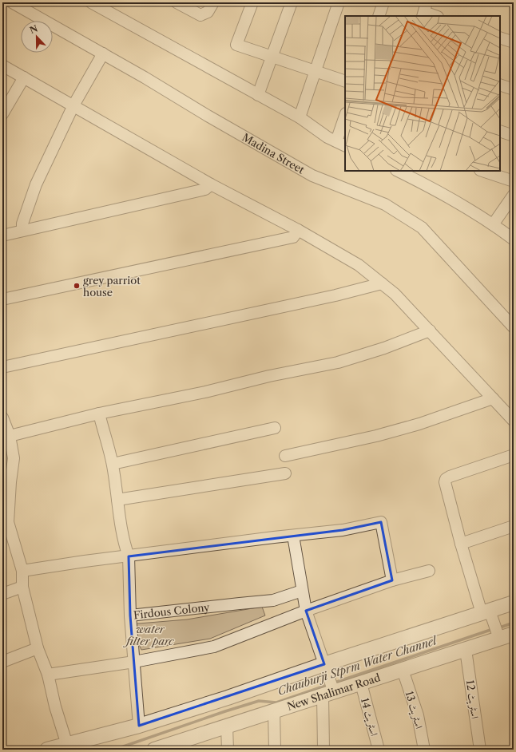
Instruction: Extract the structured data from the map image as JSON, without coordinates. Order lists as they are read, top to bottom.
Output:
{
  "streets": {
    "street": [
      "Madina Street",
      "Firdous Colony",
      "New Shalimar Road",
      "اسٹریٹ 12",
      "اسٹریٹ 13",
      "اسٹریٹ 14"
    ]
  },
  "crossings": [
    ["New Shalimar Road", "اسٹریٹ 12"],
    ["New Shalimar Road", "اسٹریٹ 13"],
    ["New Shalimar Road", "اسٹریٹ 14"]
  ],
  "water": ["Chauburji Stprm Water Channel"],
  "parks": ["water filter parc"],
  "places": ["grey parriot house"],
  "north": "top"
}
